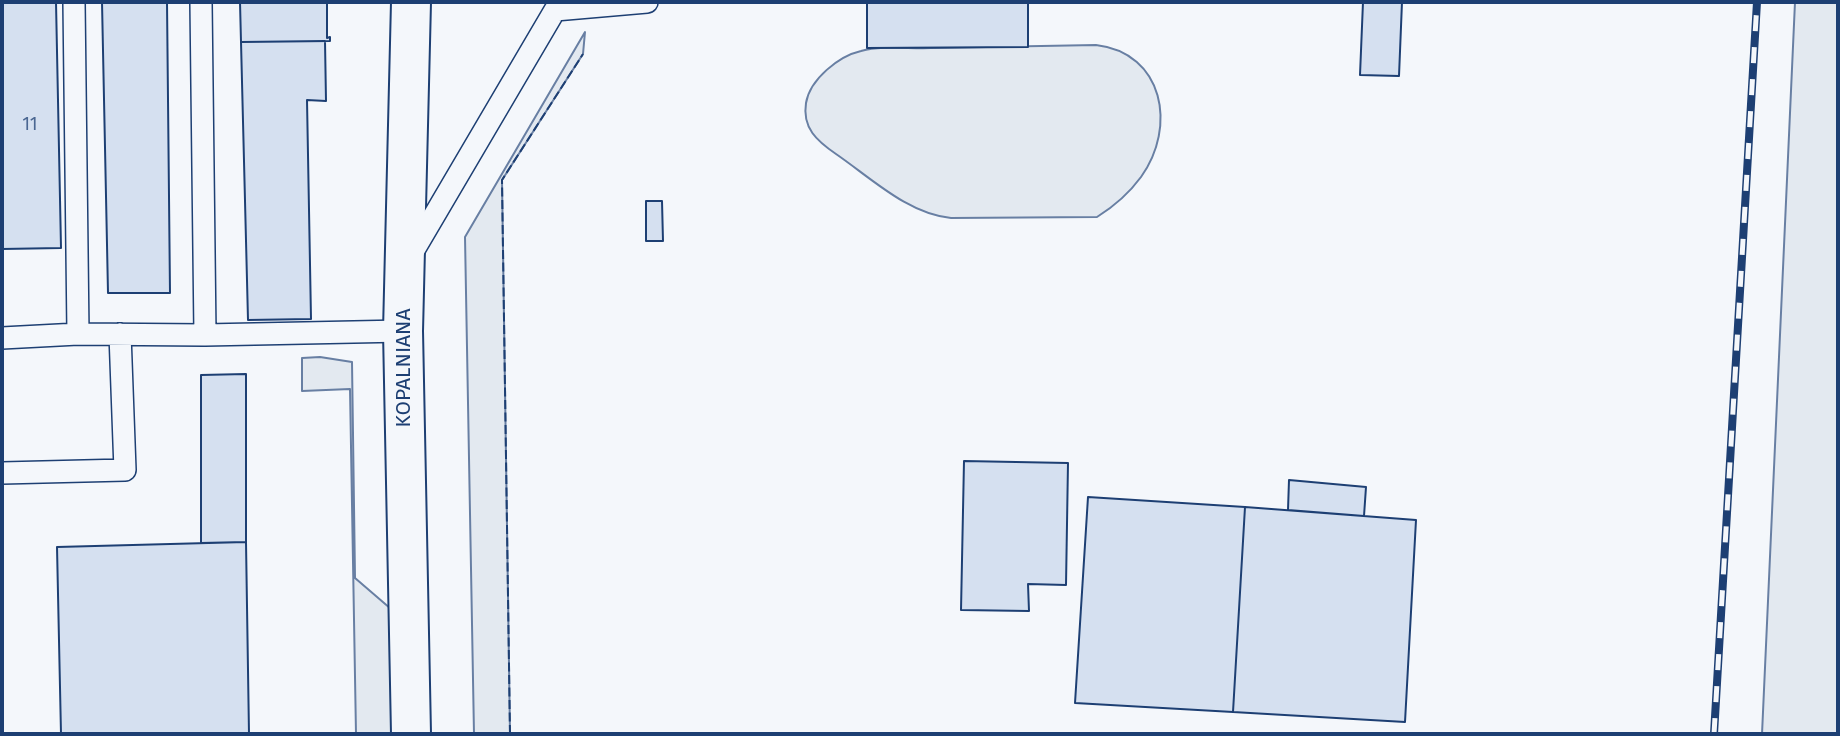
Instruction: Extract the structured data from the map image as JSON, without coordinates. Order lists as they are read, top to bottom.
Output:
{
  "streets": {
    "street": ["KOPALNIANA"]
  },
  "house_numbers": ["11"]
}
